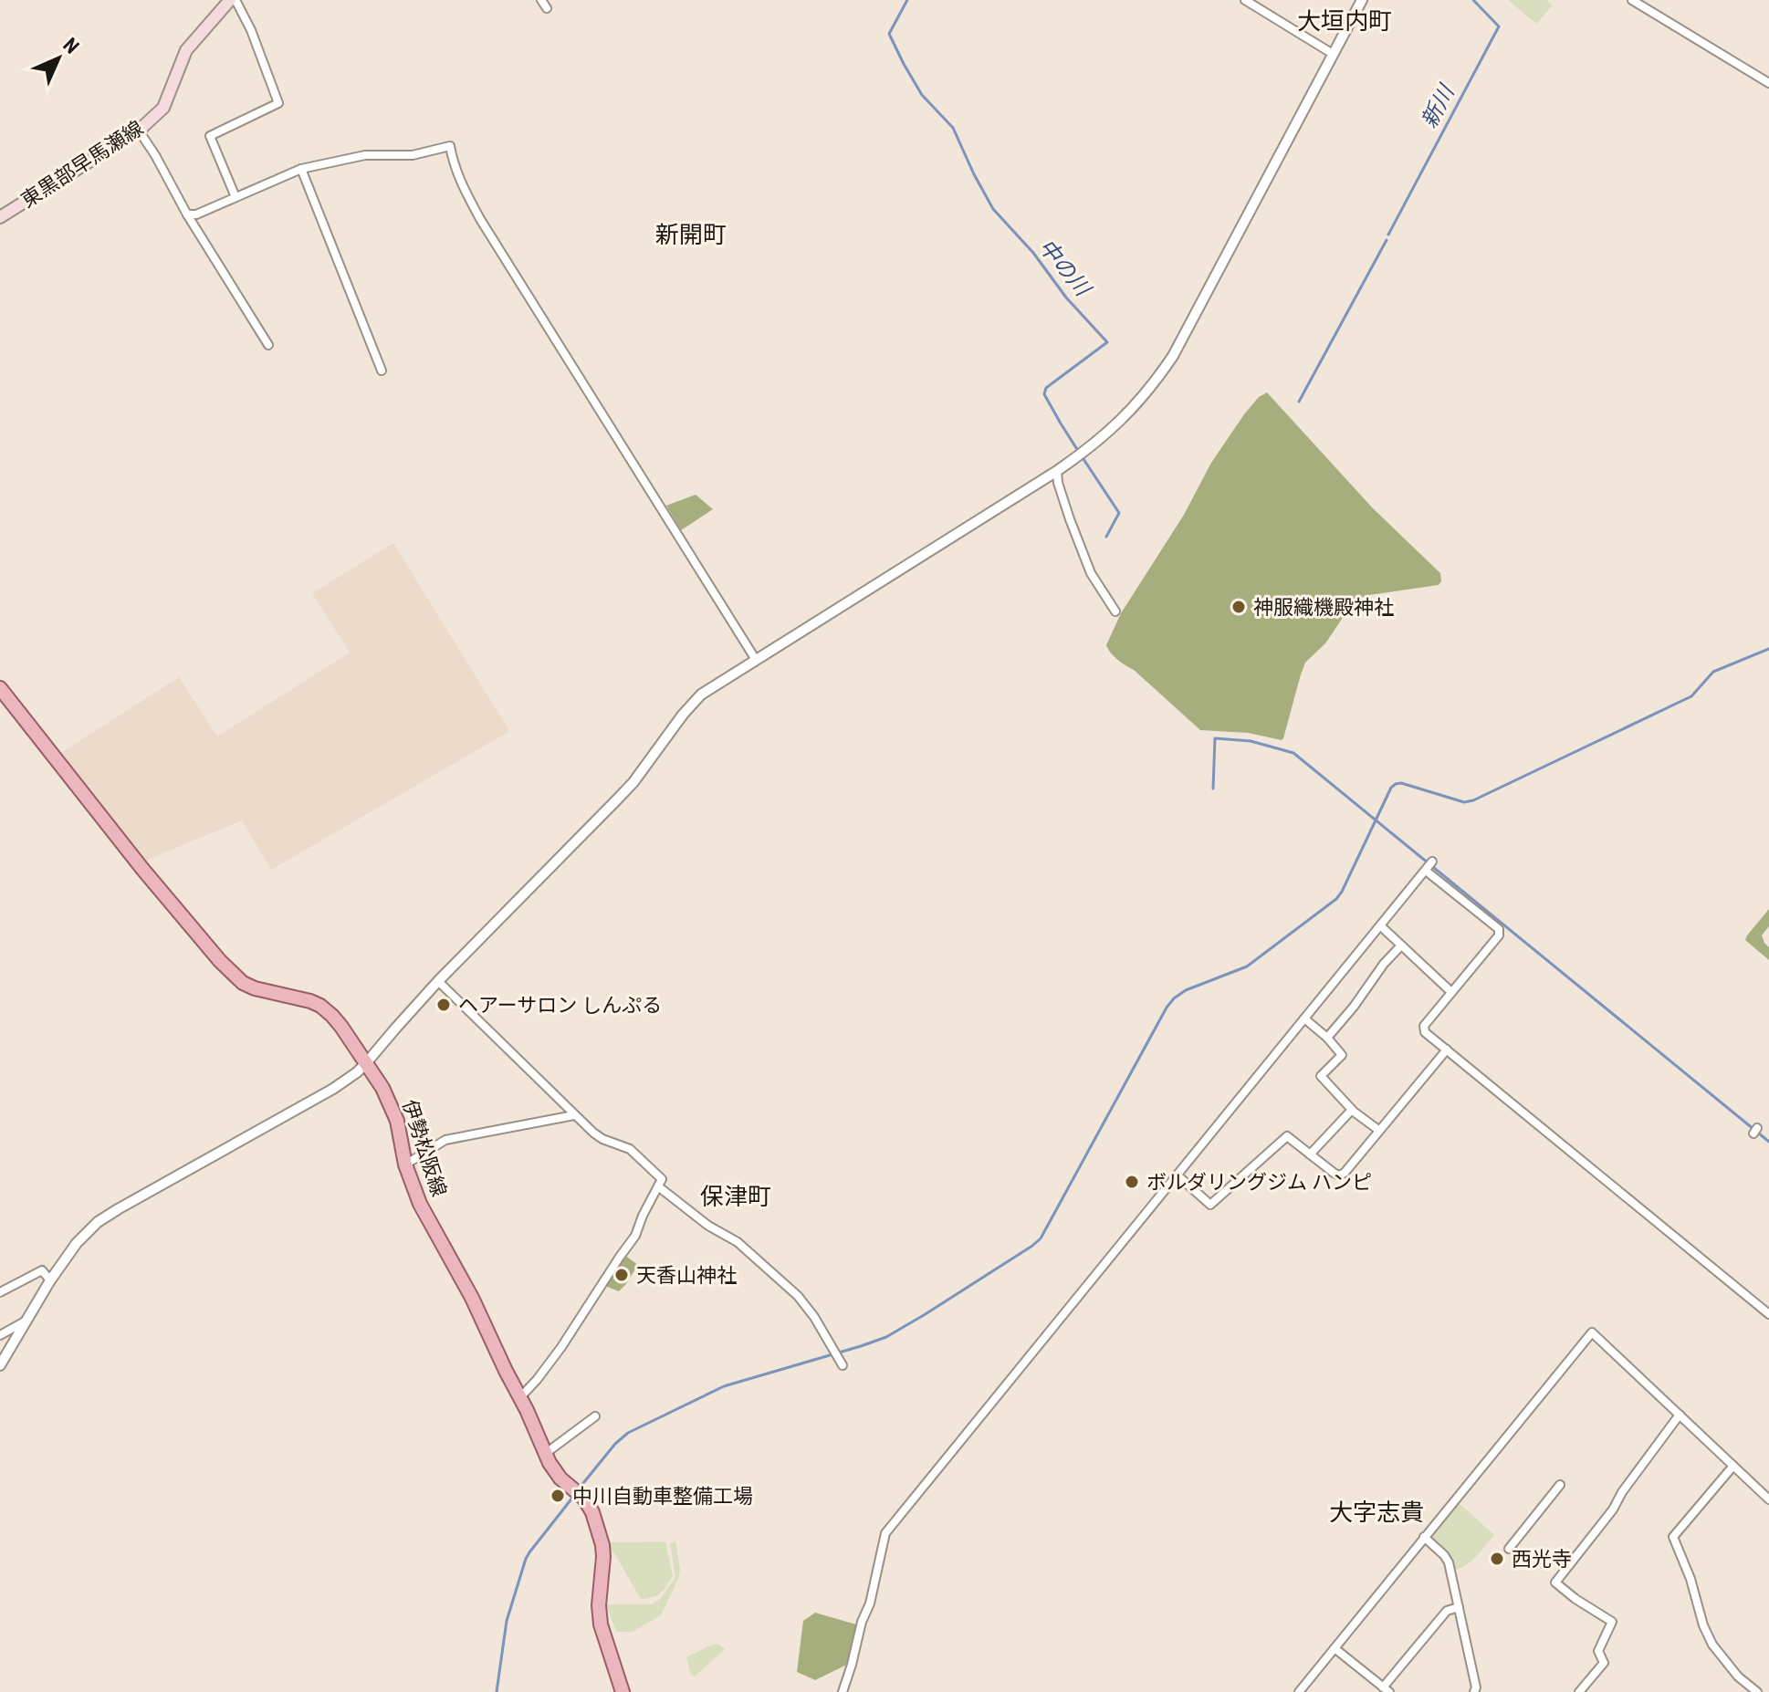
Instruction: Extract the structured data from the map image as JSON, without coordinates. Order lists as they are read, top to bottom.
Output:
{
  "streets": {
    "main road": ["東黒部早馬瀬線", "伊勢松阪線"]
  },
  "districts": [
    "大垣内町",
    "新開町",
    "保津町",
    "大字志貴"
  ],
  "water": ["新川", "中の川"],
  "places": [
    "神服織機殿神社",
    "ヘアーサロン しんぷる",
    "ボルダリングジム ハンピ",
    "天香山神社",
    "中川自動車整備工場",
    "西光寺"
  ],
  "north": "top right"
}
